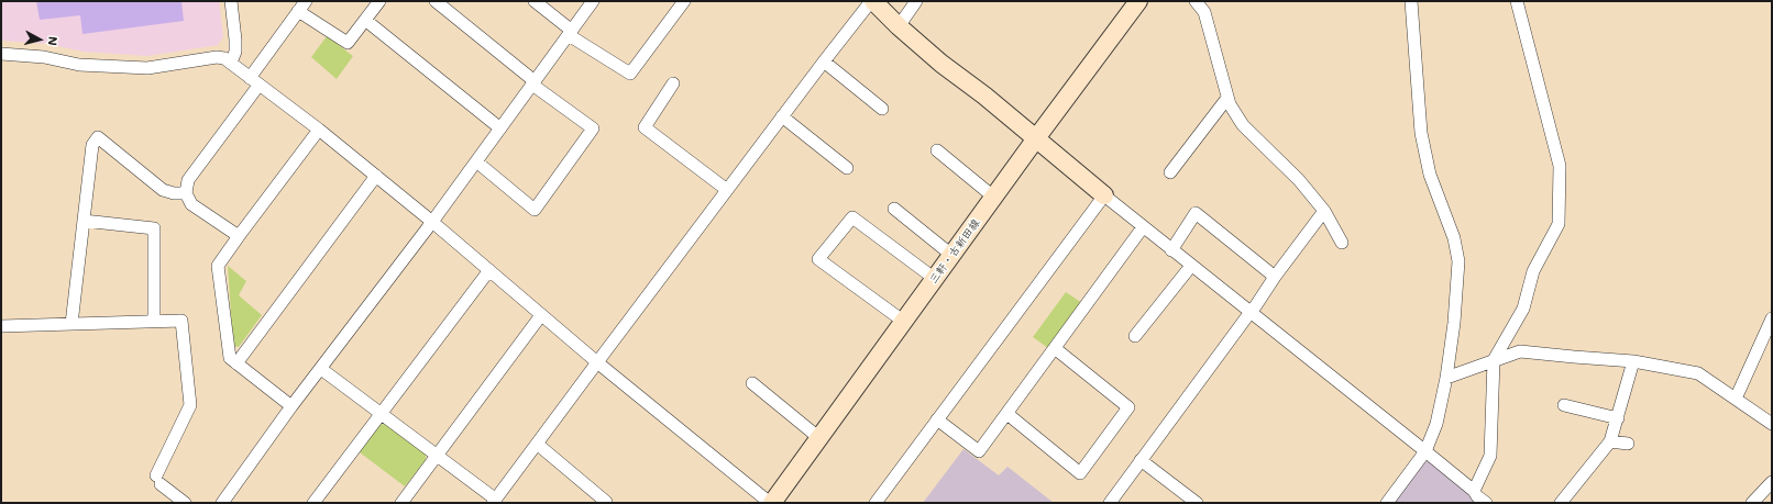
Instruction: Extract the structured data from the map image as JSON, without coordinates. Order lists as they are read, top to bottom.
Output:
{
  "streets": {
    "street": ["三軒・古新田線"]
  },
  "north": "right"
}
